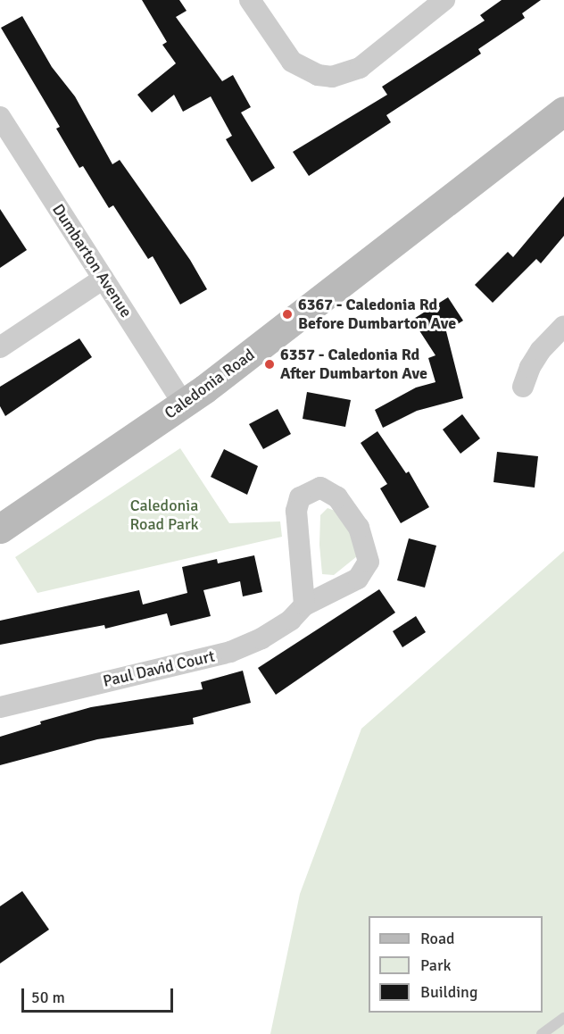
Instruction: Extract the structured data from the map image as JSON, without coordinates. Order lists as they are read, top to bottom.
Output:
{
  "streets": {
    "street": ["Dumbarton Avenue", "Caledonia Road", "Paul David Court"]
  },
  "crossings": [
    ["Dumbarton Avenue", "Caledonia Road"]
  ],
  "parks": ["Caledonia Road Park"],
  "places": ["6367 - Caledonia Rd Before Dumbarton Ave", "6357 - Caledonia Rd After Dumbarton Ave"],
  "legend": ["Road", "Park", "Building"],
  "scale_bar": "50 m"
}
